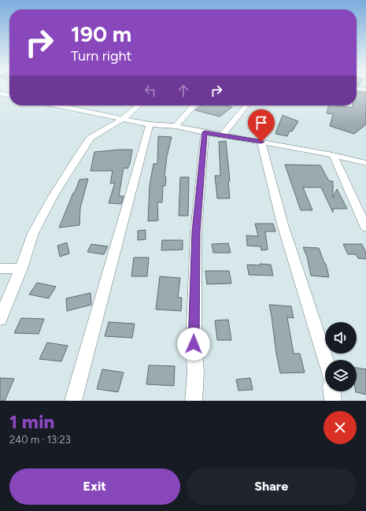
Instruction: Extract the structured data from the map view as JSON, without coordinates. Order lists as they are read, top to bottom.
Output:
{
  "page": {
    "turn": ["190 m", "Turn right"],
    "heading": ["1 min", "240 m · 13:23"],
    "buttons": ["Exit", "Share"]
  }
}
